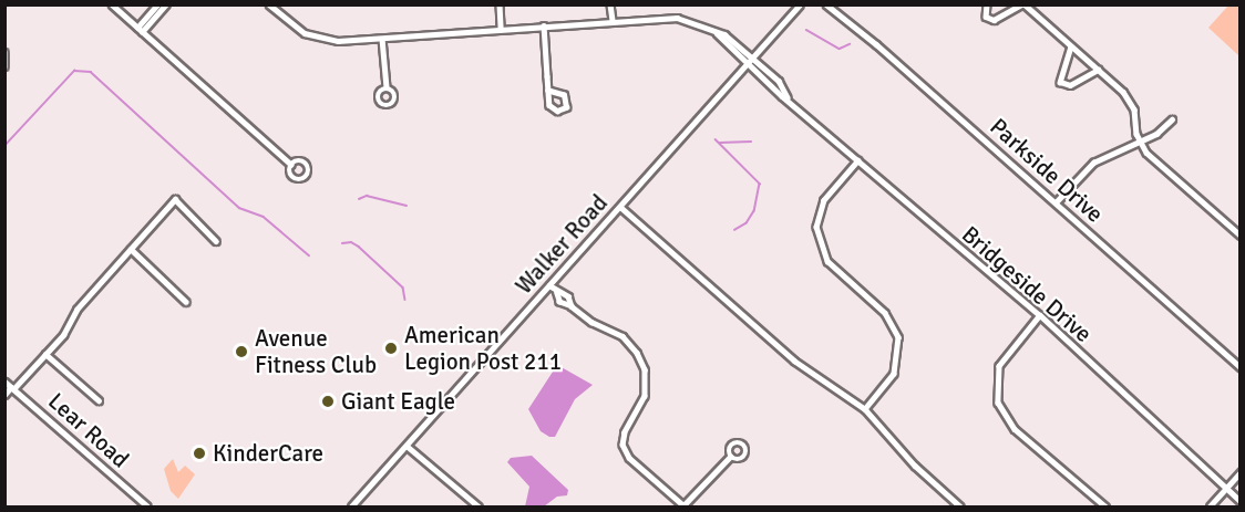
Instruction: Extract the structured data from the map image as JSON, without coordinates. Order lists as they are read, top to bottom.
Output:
{
  "streets": {
    "street": [
      "Parkside Drive",
      "Walker Road",
      "Bridgeside Drive",
      "Lear Road"
    ]
  },
  "crossings": [
    ["Walker Road", "Bridgeside Drive"]
  ],
  "places": [
    "American Legion Post 211",
    "Avenue Fitness Club",
    "Giant Eagle",
    "KinderCare"
  ]
}
